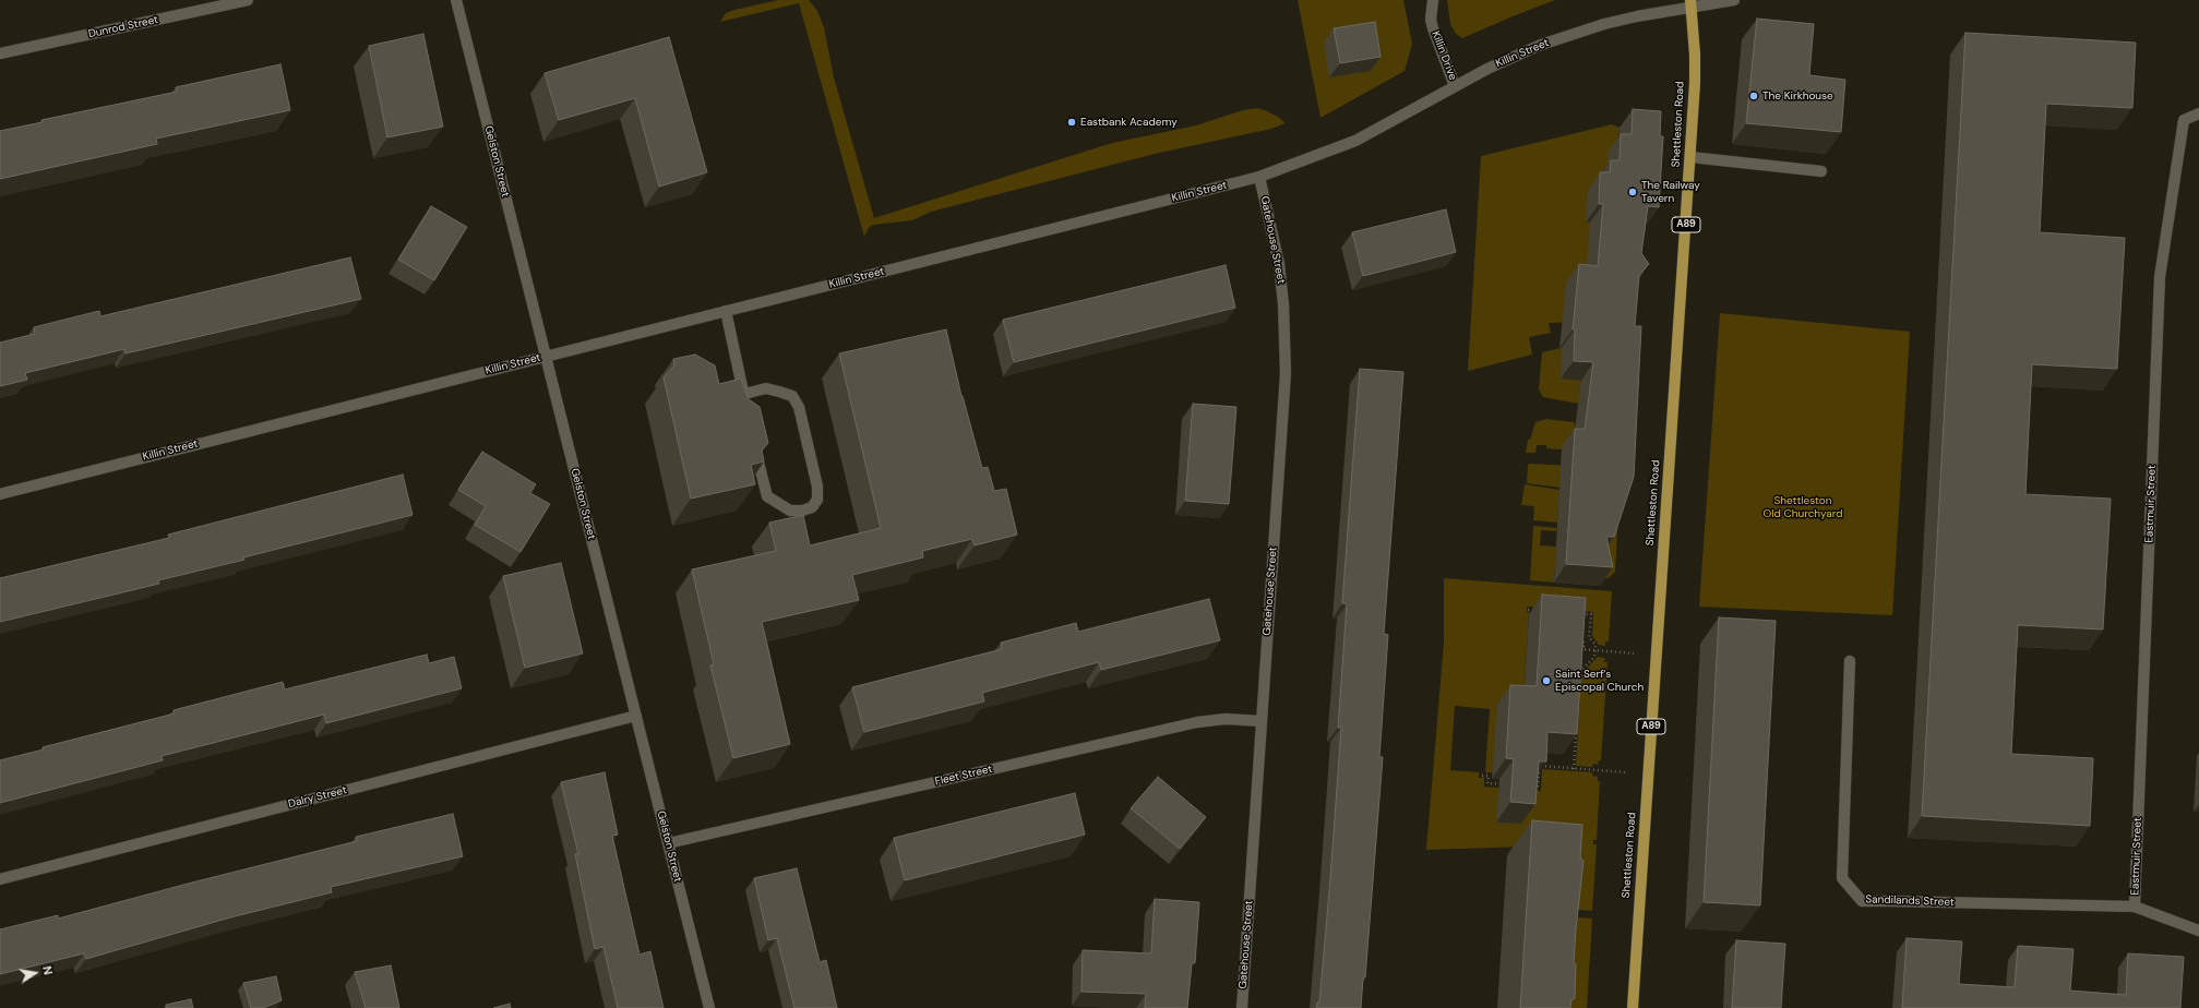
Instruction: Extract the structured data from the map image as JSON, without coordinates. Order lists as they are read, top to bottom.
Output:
{
  "streets": {
    "main road": ["Shettleston Road", "A89"],
    "street": [
      "Dunrod Street",
      "Killin Street",
      "Killin Drive",
      "Gelston Street",
      "Gatehouse Street",
      "Eastmuir Street",
      "Fleet Street",
      "Dalry Street",
      "Sandilands Street"
    ]
  },
  "crossings": [
    ["Killin Street", "Killin Drive"],
    ["Killin Street", "Shettleston Road"],
    ["Killin Street", "Gelston Street"],
    ["Killin Street", "Gatehouse Street"],
    ["Gelston Street", "Fleet Street"],
    ["Gelston Street", "Dalry Street"],
    ["Gatehouse Street", "Fleet Street"],
    ["Eastmuir Street", "Sandilands Street"]
  ],
  "parks": ["Shettleston Old Churchyard"],
  "places": [
    "The Kirkhouse",
    "Eastbank Academy",
    "The Railway Tavern",
    "Saint Serf's Episcopal Church"
  ],
  "north": "right"
}
